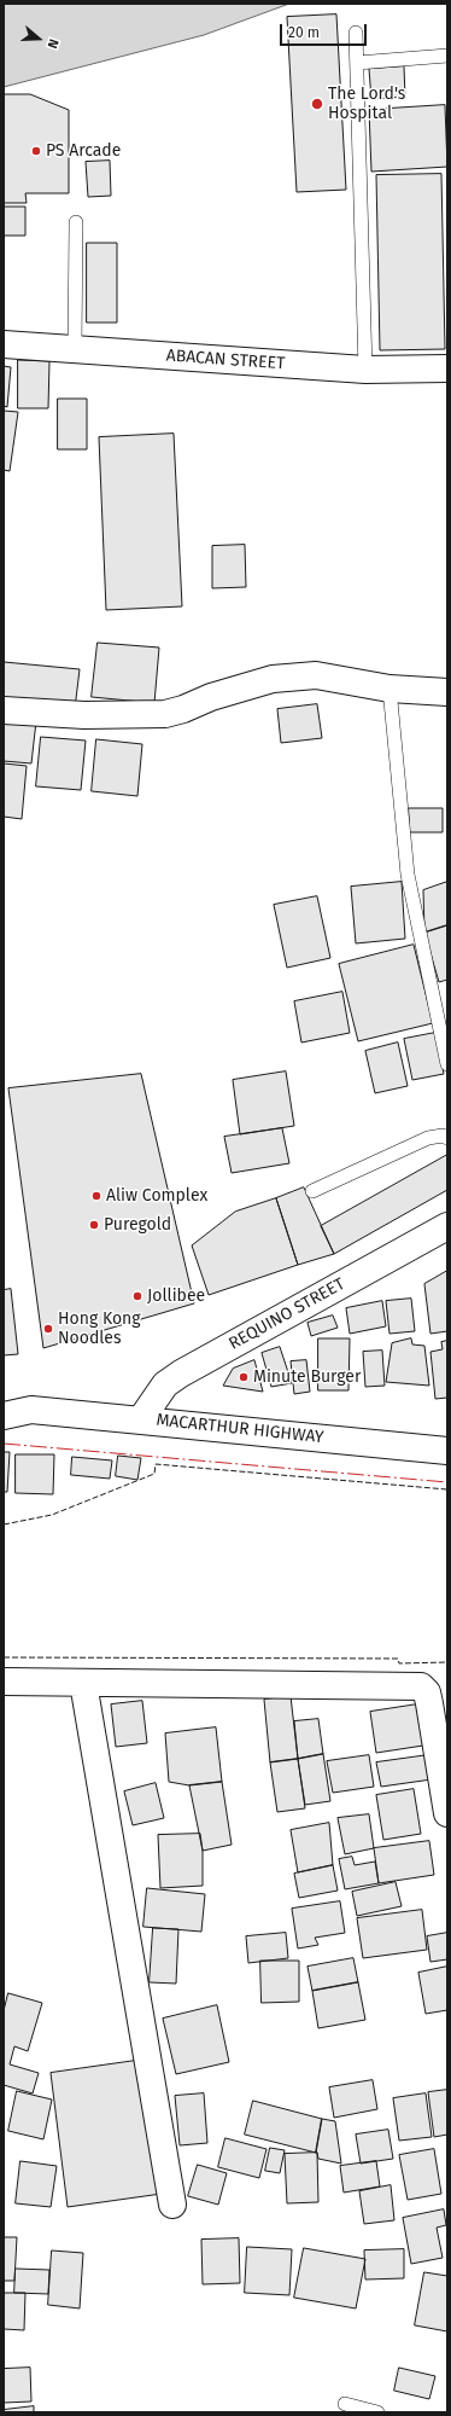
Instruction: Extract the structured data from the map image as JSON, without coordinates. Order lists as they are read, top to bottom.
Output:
{
  "streets": {
    "main road": ["ABACAN STREET", "REQUINO STREET", "MACARTHUR HIGHWAY"]
  },
  "crossings": [
    ["REQUINO STREET", "MACARTHUR HIGHWAY"]
  ],
  "places": [
    "The Lord's Hospital",
    "PS Arcade",
    "Aliw Complex",
    "Puregold",
    "Jollibee",
    "Hong Kong Noodles",
    "Minute Burger"
  ],
  "scale_bar": "20 m",
  "north": "right"
}
